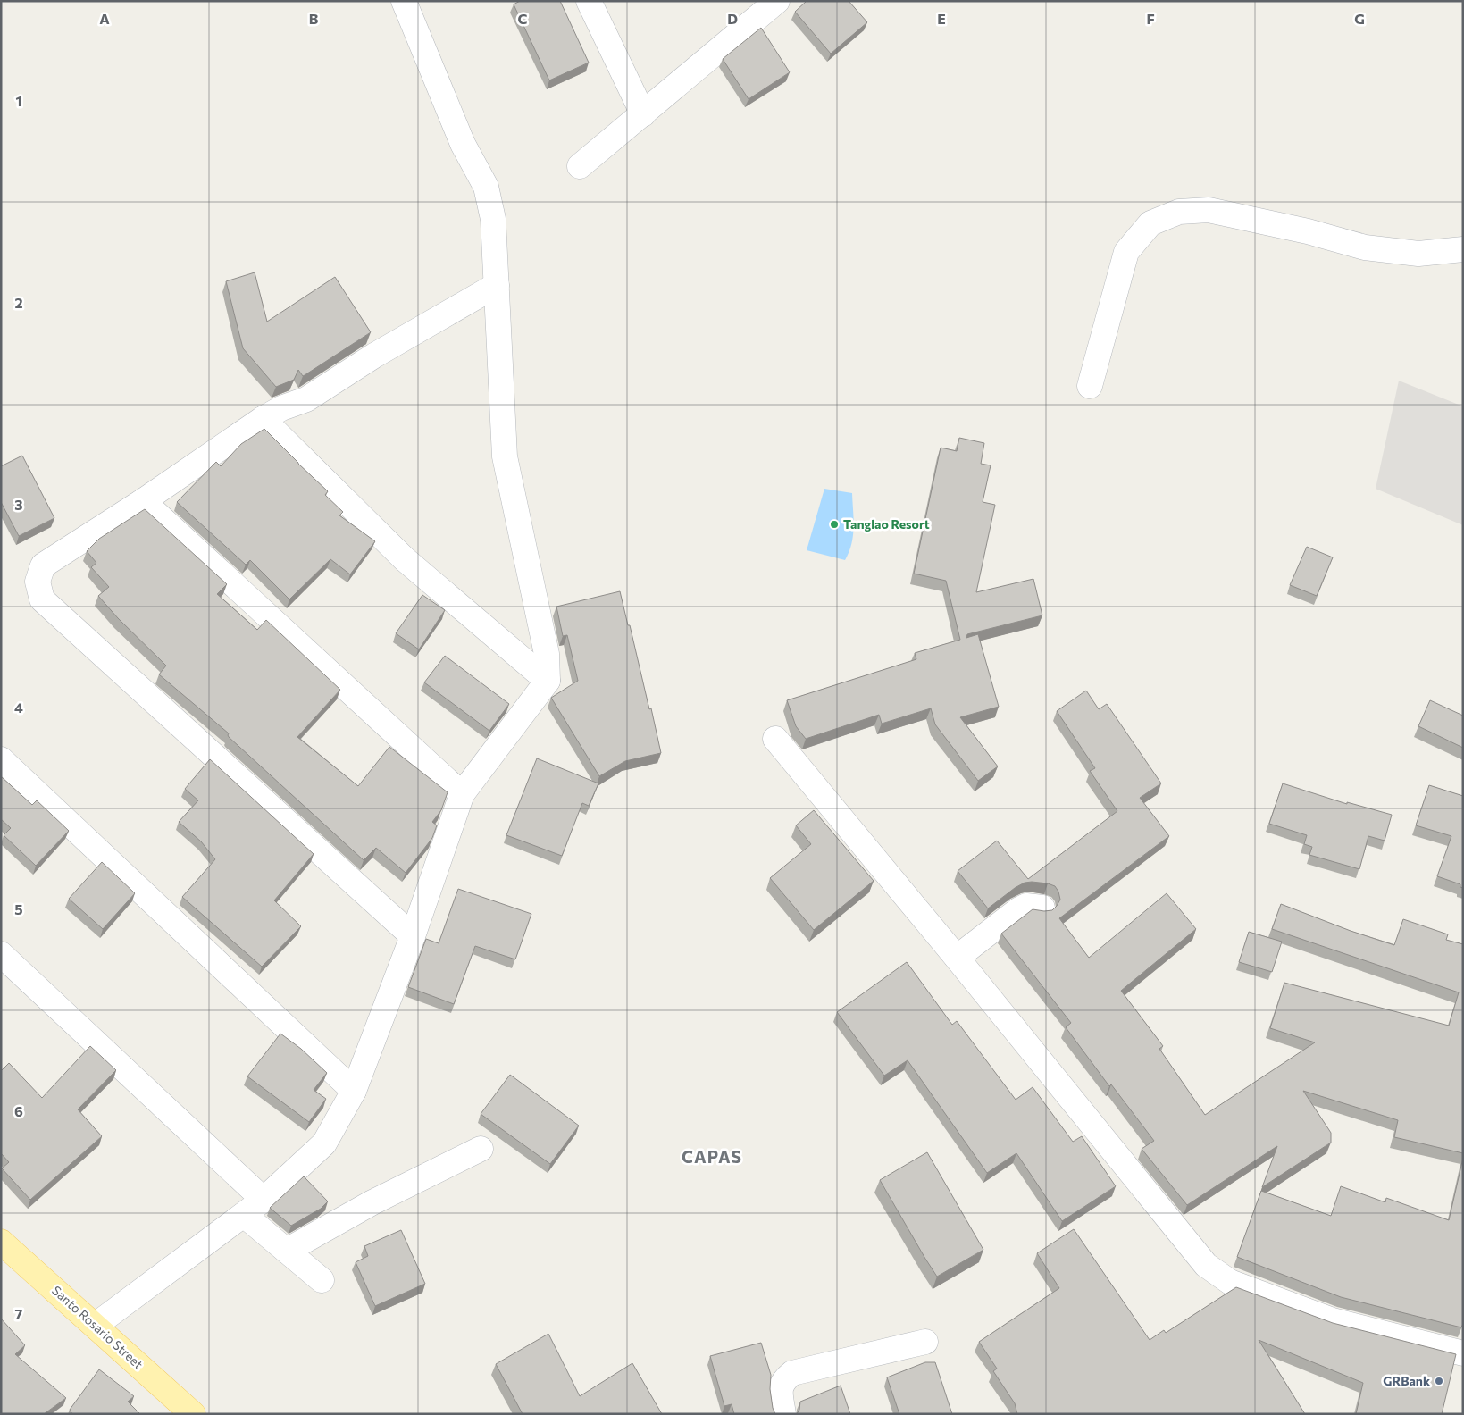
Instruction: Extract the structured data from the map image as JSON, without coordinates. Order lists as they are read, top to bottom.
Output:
{
  "streets": {
    "main road": ["Santo Rosario Street"]
  },
  "districts": ["CAPAS"],
  "places": ["Tanglao Resort", "GRBank"],
  "grid": {
    "columns": [
      "A",
      "B",
      "C",
      "D",
      "E",
      "F",
      "G"
    ],
    "rows": [
      "1",
      "2",
      "3",
      "4",
      "5",
      "6",
      "7"
    ]
  }
}
